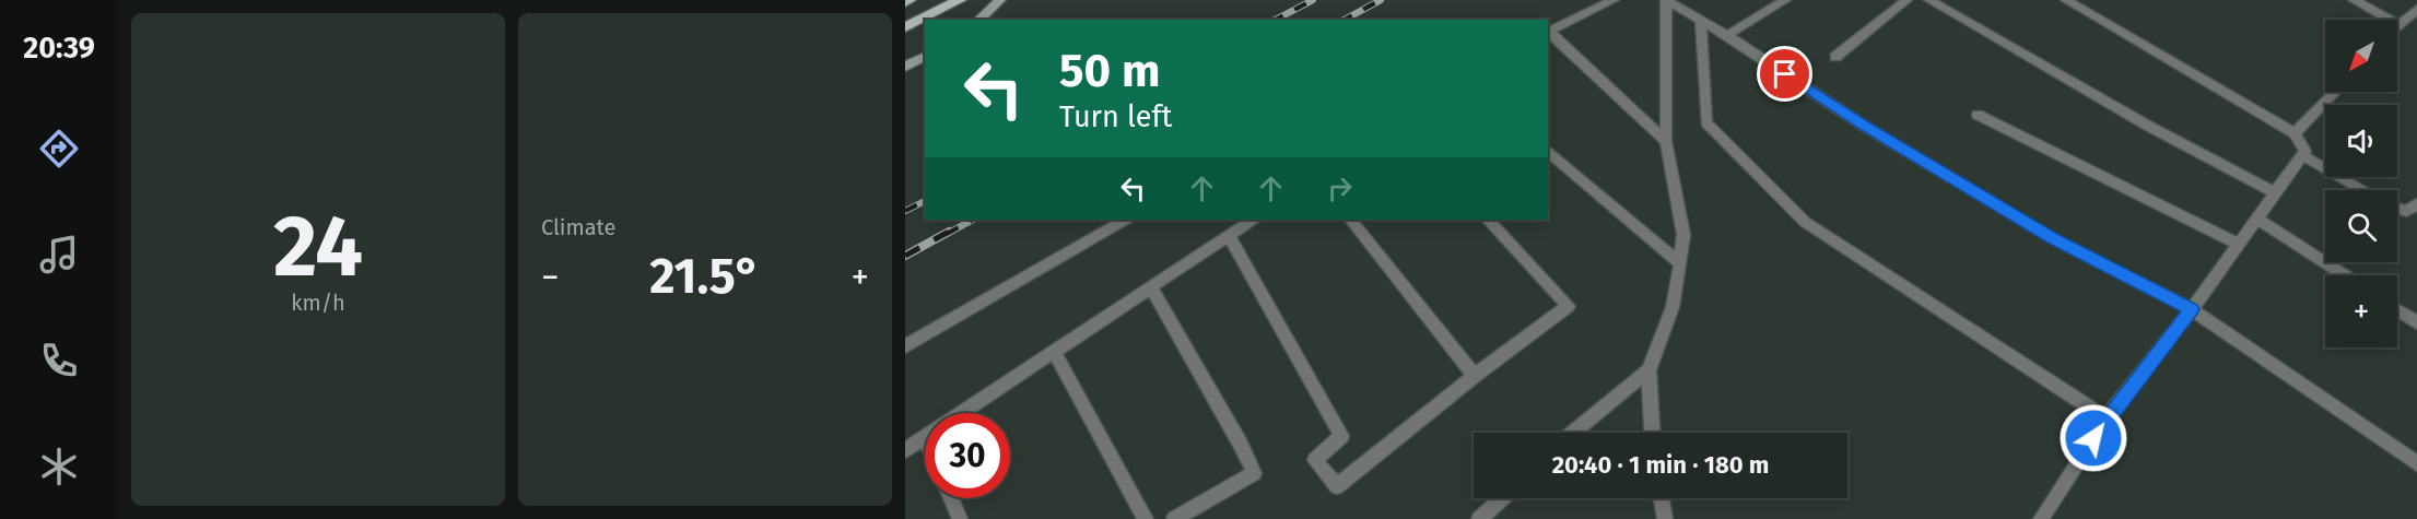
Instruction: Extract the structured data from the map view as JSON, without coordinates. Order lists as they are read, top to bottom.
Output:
{
  "north": "bottom left",
  "page": {
    "tabs": "20:39",
    "tile": [
      ["24", "km/h"],
      "Climate"
    ],
    "map_buttons": "+",
    "turn": ["50 m", "Turn left"],
    "heat": ["−", "21.5°", "+"],
    "limit": "30",
    "trip": "20:40 · 1 min · 180 m"
  }
}
